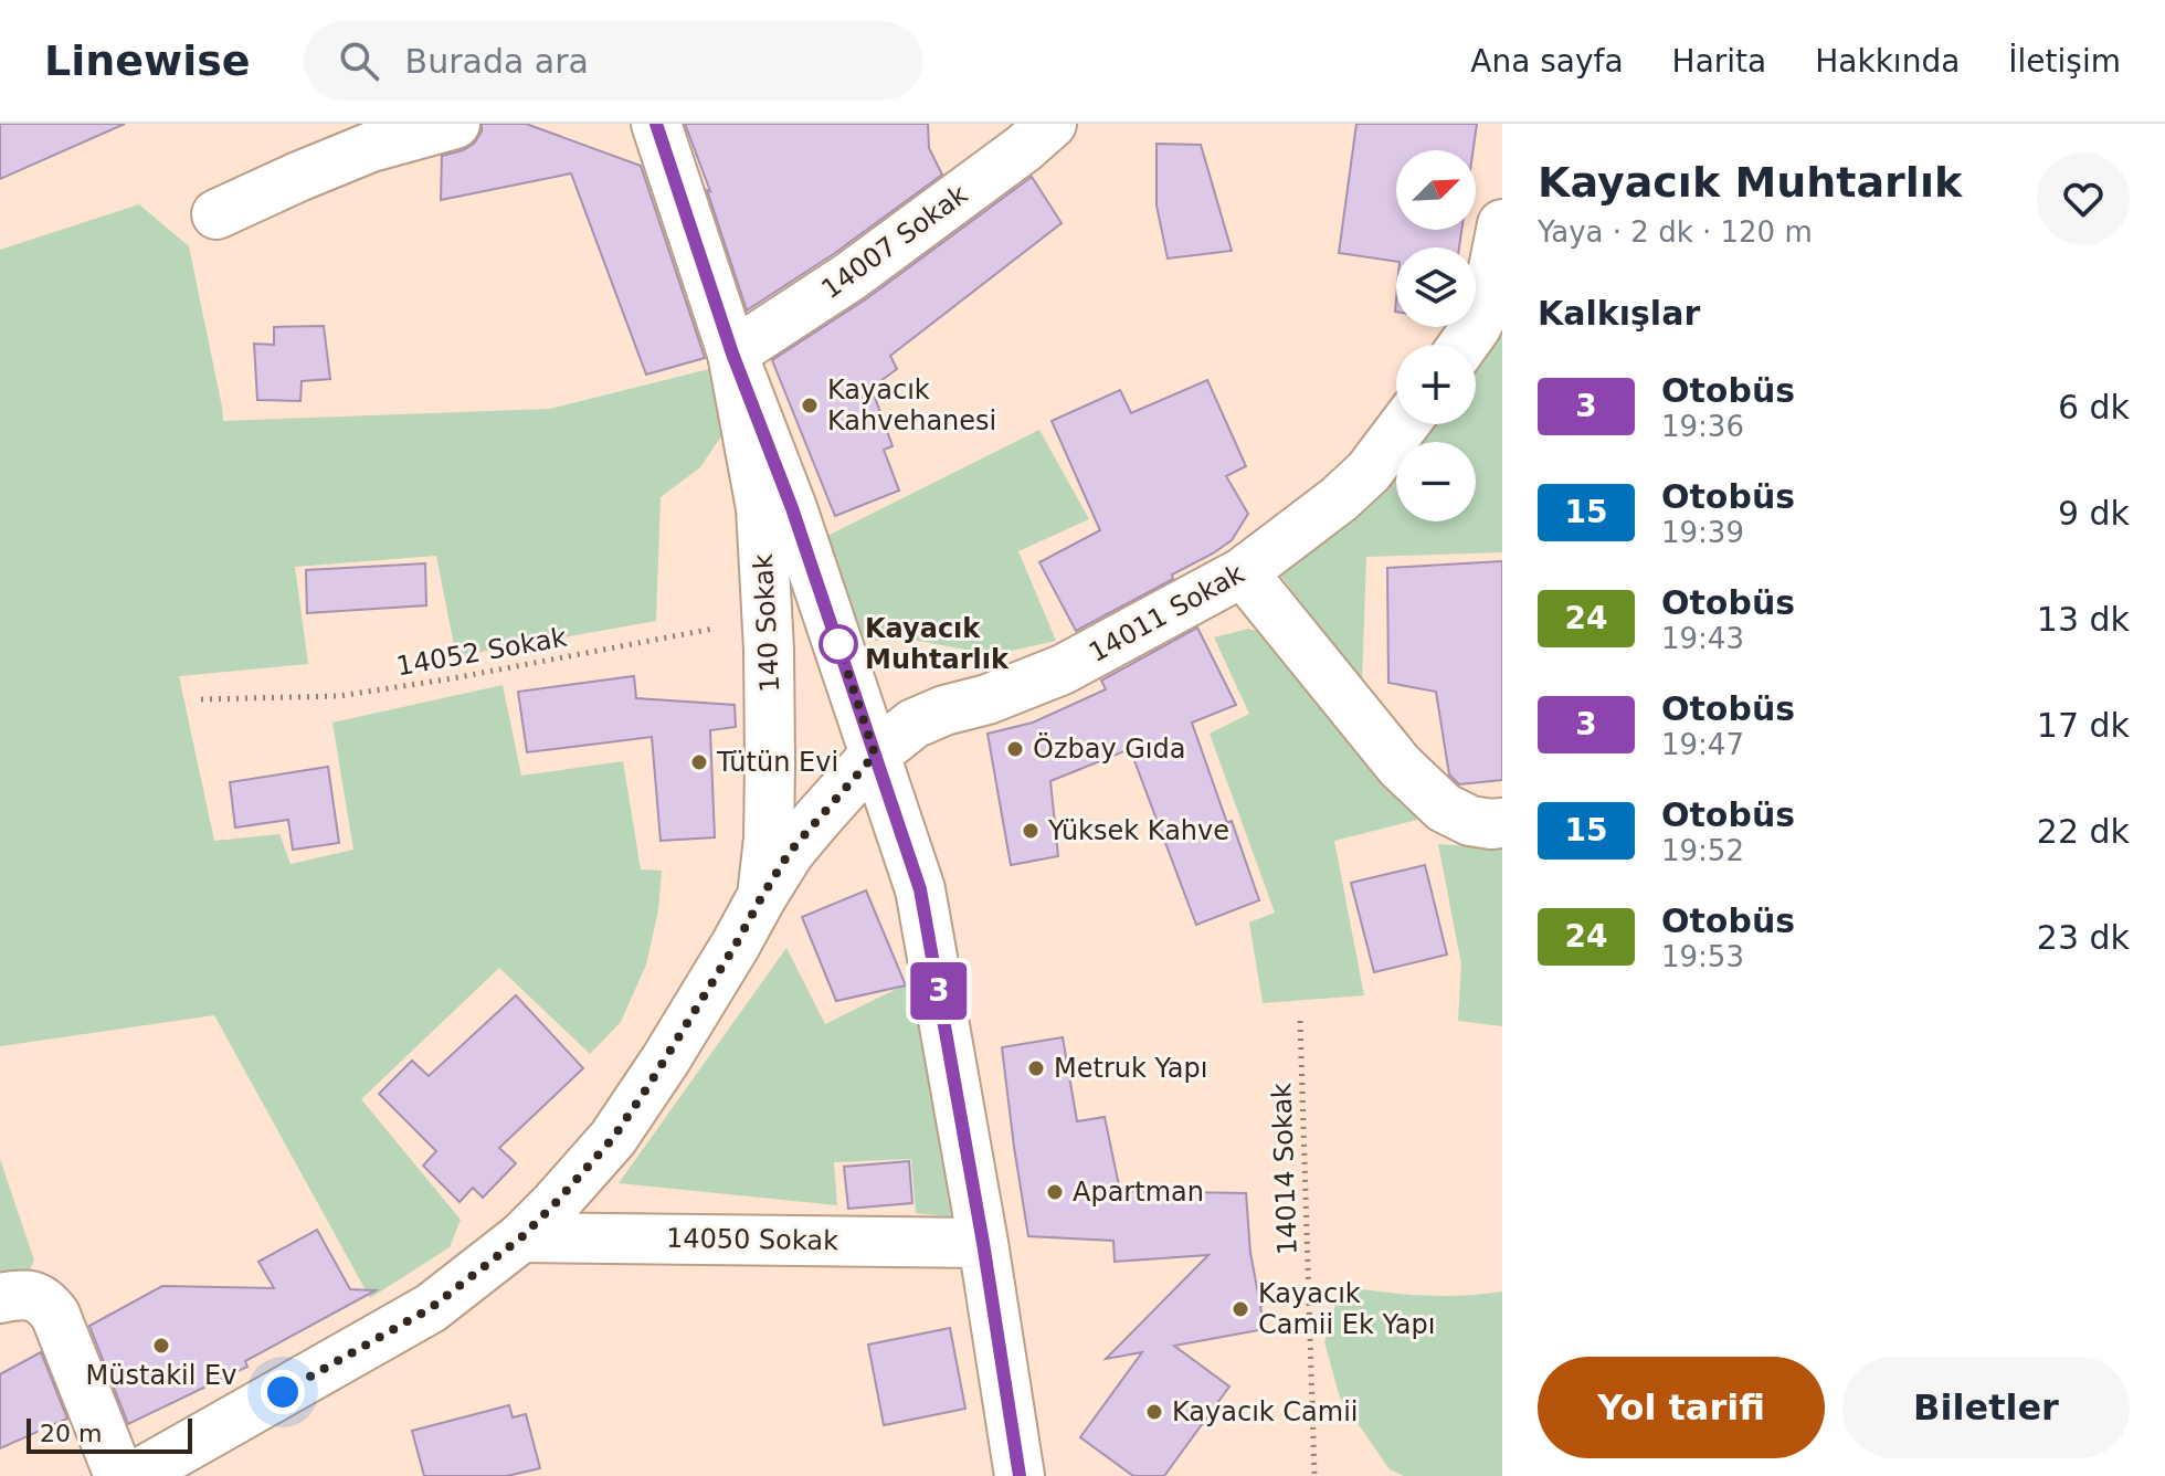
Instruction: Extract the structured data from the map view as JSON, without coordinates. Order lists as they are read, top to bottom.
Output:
{
  "streets": {
    "street": [
      "14007 Sokak",
      "14011 Sokak",
      "140 Sokak",
      "14050 Sokak"
    ],
    "path": ["14052 Sokak", "14014 Sokak"]
  },
  "crossings": [
    ["14007 Sokak", "140 Sokak"],
    ["14011 Sokak", "140 Sokak"],
    ["140 Sokak", "14052 Sokak"],
    ["140 Sokak", "14050 Sokak"]
  ],
  "places": [
    "Kayacık Kahvehanesi",
    "Kayacık Muhtarlık",
    "Özbay Gıda",
    "Tütün Evi",
    "Yüksek Kahve",
    "Metruk Yapı",
    "Apartman",
    "Kayacık Camii Ek Yapı",
    "Müstakil Ev",
    "Kayacık Camii"
  ],
  "lines": ["bus line 3"],
  "scale_bar": "20 m",
  "north": "top right",
  "page": {
    "header": "Linewise",
    "search": "Burada ara",
    "nav": [
      "Ana sayfa",
      "Harita",
      "Hakkında",
      "İletişim"
    ],
    "on_map": "3",
    "heading": [
      ["Kayacık Muhtarlık", "Yaya · 2 dk · 120 m"],
      "Kalkışlar"
    ],
    "map_buttons": ["+", "−"],
    "list": [
      {
        "mark": "3",
        "name": "Otobüs",
        "note": "19:36",
        "value": "6 dk"
      },
      {
        "mark": "15",
        "name": "Otobüs",
        "note": "19:39",
        "value": "9 dk"
      },
      {
        "mark": "24",
        "name": "Otobüs",
        "note": "19:43",
        "value": "13 dk"
      },
      {
        "mark": "3",
        "name": "Otobüs",
        "note": "19:47",
        "value": "17 dk"
      },
      {
        "mark": "15",
        "name": "Otobüs",
        "note": "19:52",
        "value": "22 dk"
      },
      {
        "mark": "24",
        "name": "Otobüs",
        "note": "19:53",
        "value": "23 dk"
      }
    ],
    "buttons": ["Yol tarifi", "Biletler"],
    "scale": "20 m"
  }
}
